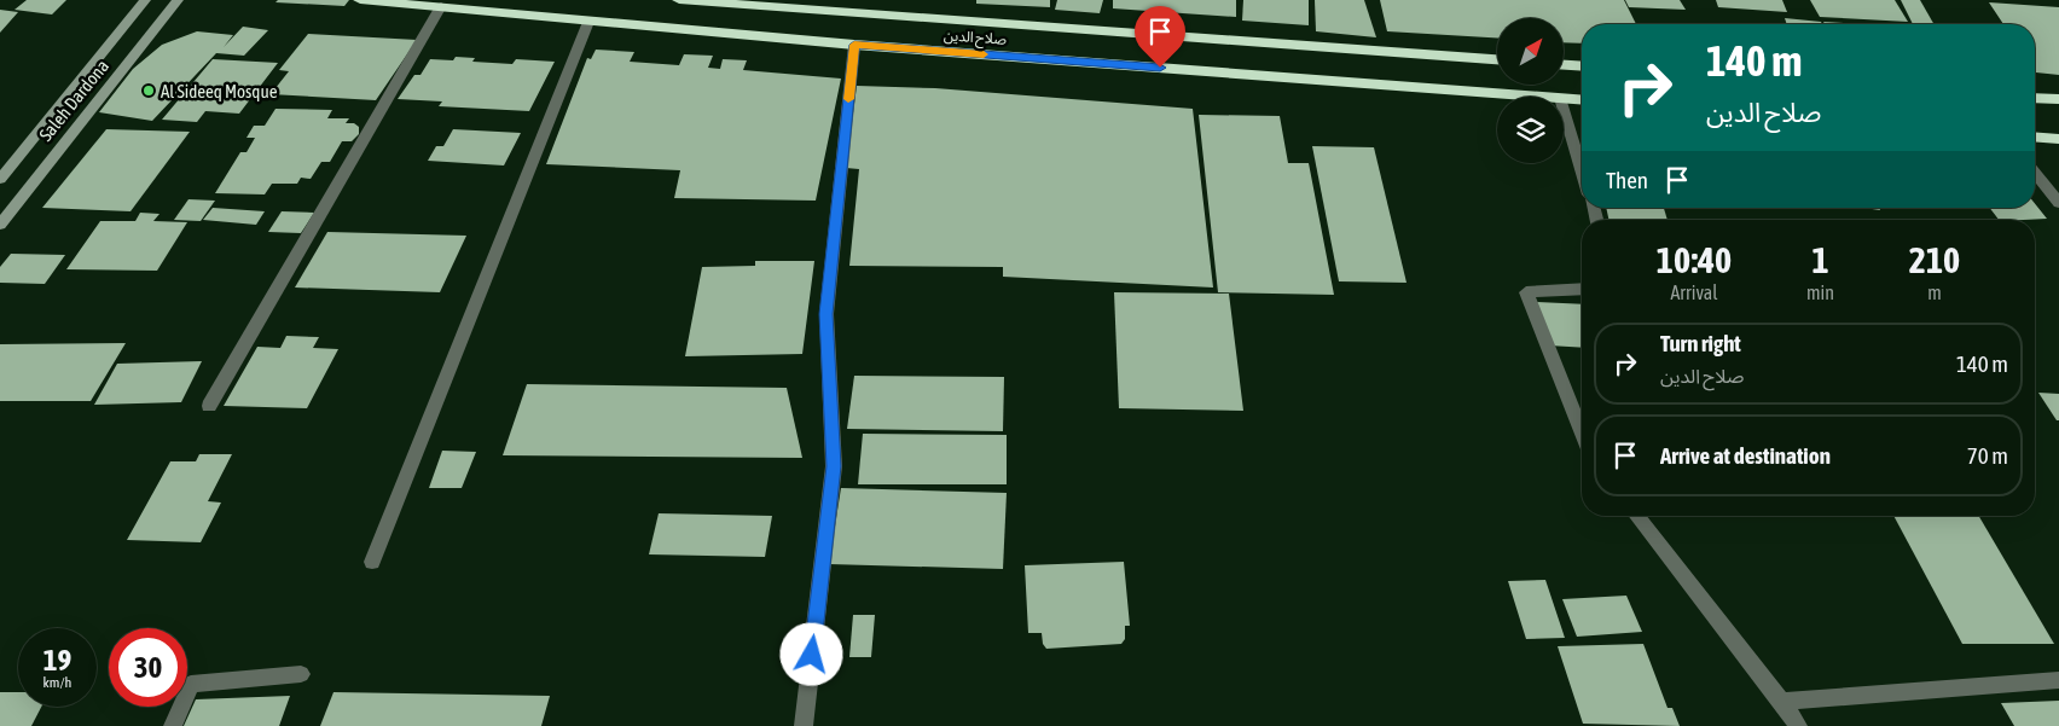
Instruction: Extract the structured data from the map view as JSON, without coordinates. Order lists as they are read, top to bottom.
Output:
{
  "streets": {
    "highway": ["صلاح الدين"],
    "street": ["Saleh Dardona"]
  },
  "places": ["Al Sideeq Mosque"],
  "north": "top right",
  "page": {
    "turn": ["140 m", "صلاح الدين"],
    "then": "Then",
    "eta": [
      "10:40",
      "Arrival",
      "1",
      "min",
      "210",
      "m"
    ],
    "list": [
      {
        "name": "Turn right",
        "note": "صلاح الدين",
        "value": "140 m"
      },
      {
        "name": "Arrive at destination",
        "value": "70 m"
      }
    ],
    "speed": "19 km/h",
    "limit": "30"
  }
}
